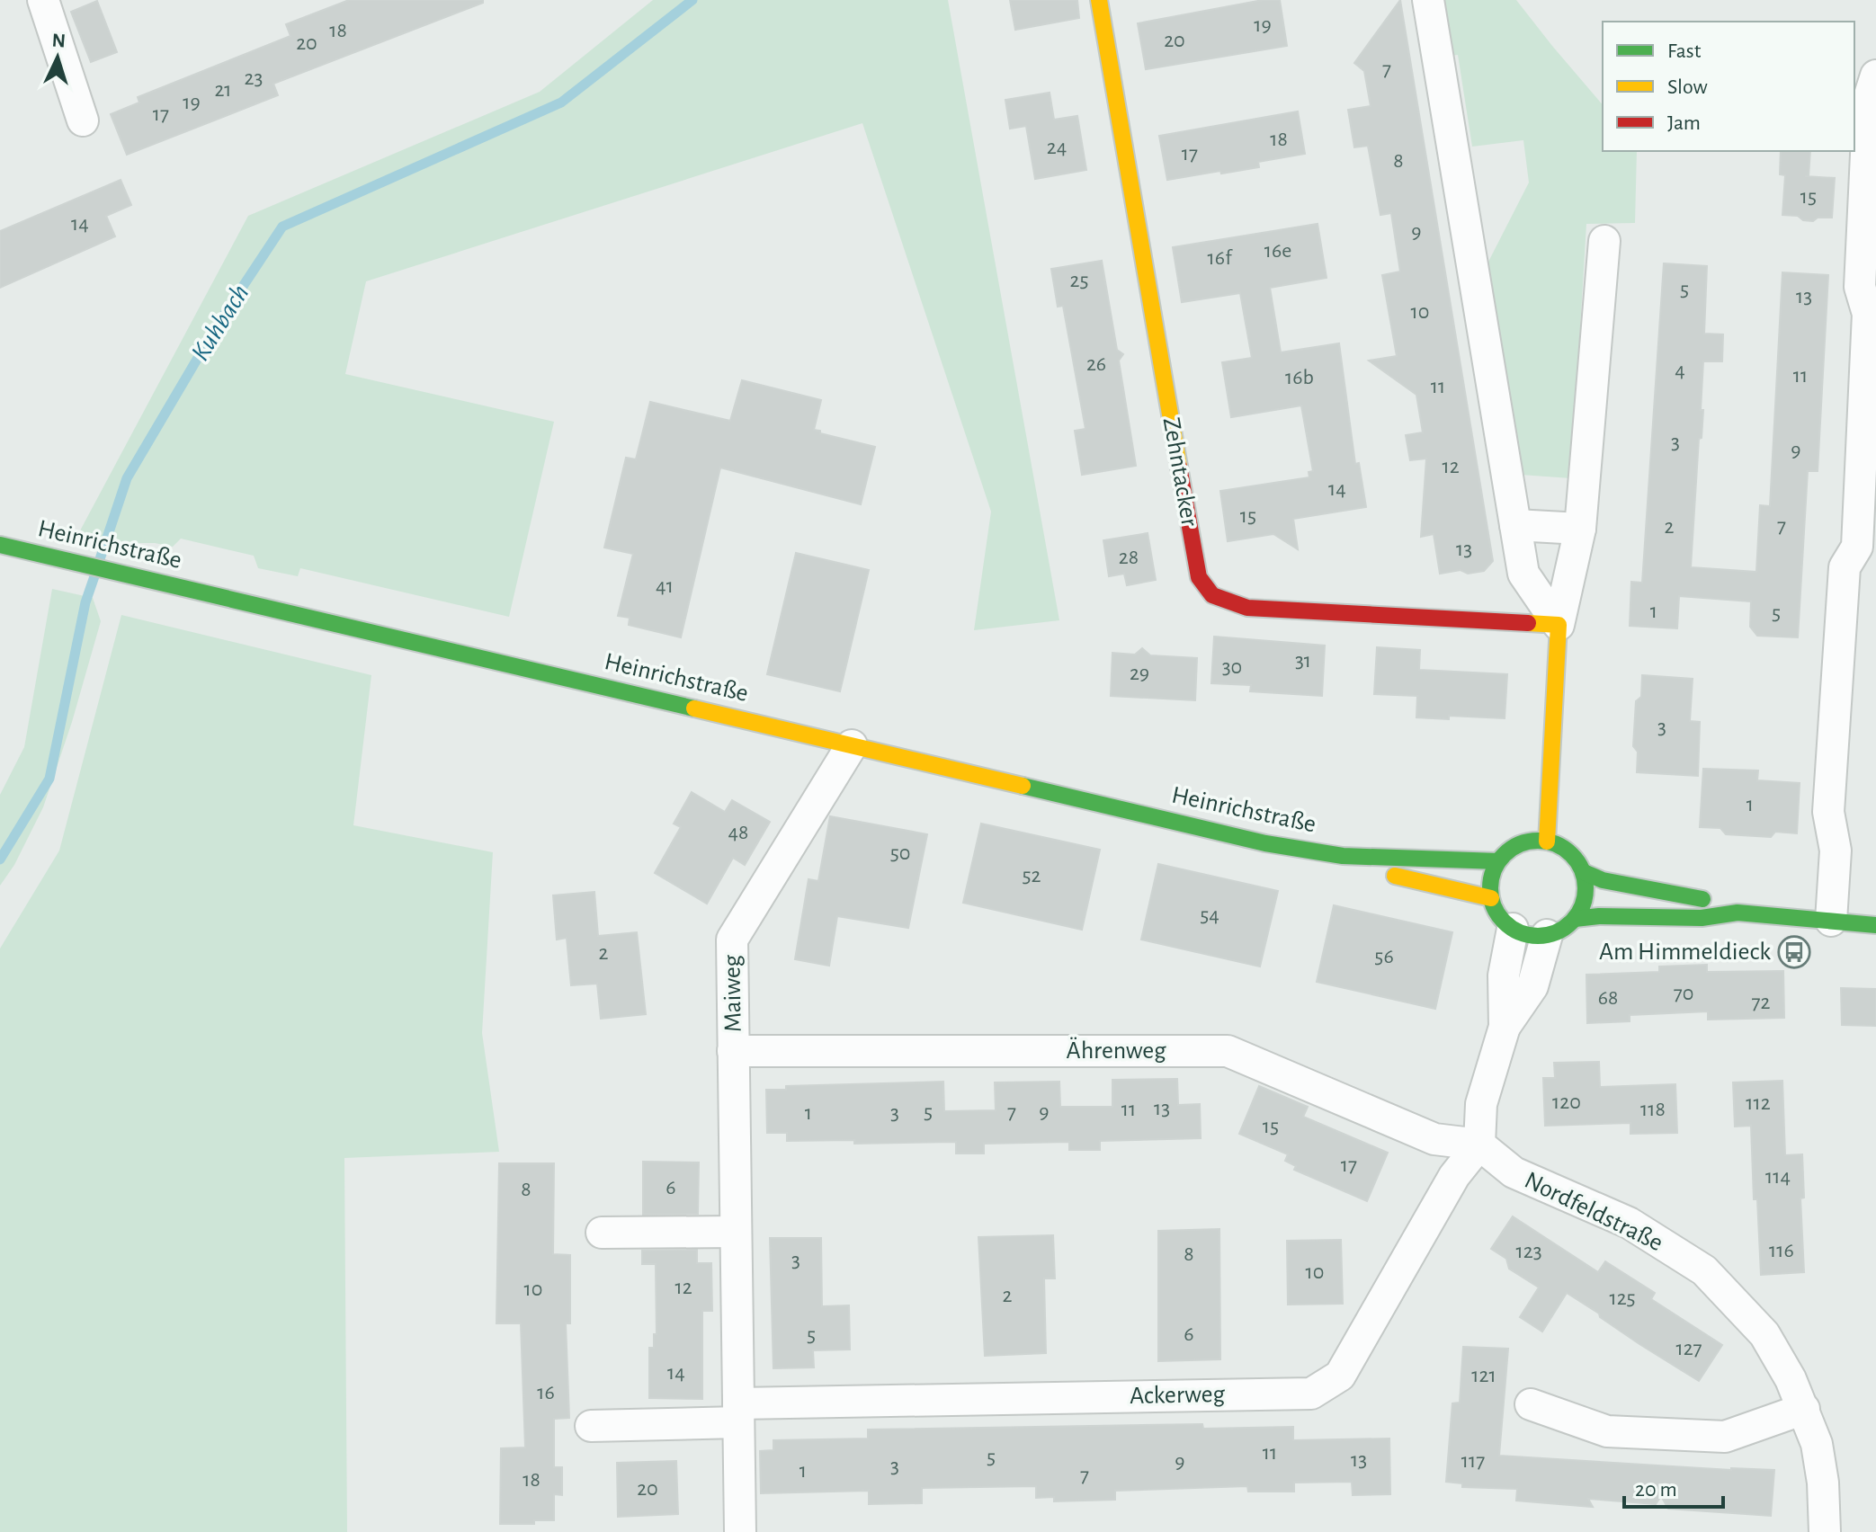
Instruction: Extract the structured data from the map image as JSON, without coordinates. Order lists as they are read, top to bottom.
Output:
{
  "streets": {
    "street": [
      "Zehntacker",
      "Heinrichstraße",
      "Maiweg",
      "Ährenweg",
      "Nordfeldstraße",
      "Ackerweg"
    ]
  },
  "crossings": [
    ["Heinrichstraße", "Maiweg"],
    ["Maiweg", "Ährenweg"],
    ["Maiweg", "Ackerweg"],
    ["Ährenweg", "Nordfeldstraße"],
    ["Ährenweg", "Ackerweg"],
    ["Nordfeldstraße", "Ackerweg"]
  ],
  "water": ["Kuhbach"],
  "places": {
    "bus stop": ["Am Himmeldieck"]
  },
  "house_numbers": [
    "19",
    "18",
    "20",
    "20",
    "7",
    "23",
    "21",
    "19",
    "17",
    "18",
    "24",
    "17",
    "8",
    "15",
    "14",
    "9",
    "16e",
    "16f",
    "25",
    "5",
    "13",
    "10",
    "26",
    "4",
    "11",
    "16b",
    "11",
    "3",
    "9",
    "12",
    "14",
    "15",
    "7",
    "2",
    "13",
    "28",
    "41",
    "1",
    "5",
    "31",
    "30",
    "29",
    "3",
    "1",
    "48",
    "50",
    "52",
    "54",
    "2",
    "56",
    "70",
    "68",
    "72",
    "120",
    "112",
    "13",
    "11",
    "118",
    "5",
    "7",
    "9",
    "1",
    "3",
    "15",
    "17",
    "114",
    "6",
    "8",
    "116",
    "123",
    "8",
    "3",
    "10",
    "12",
    "10",
    "2",
    "125",
    "6",
    "5",
    "127",
    "14",
    "121",
    "16",
    "11",
    "5",
    "13",
    "117",
    "9",
    "3",
    "1",
    "7",
    "18",
    "20"
  ],
  "legend": ["Fast", "Slow", "Jam"],
  "scale_bar": "20 m",
  "north": "top"
}
